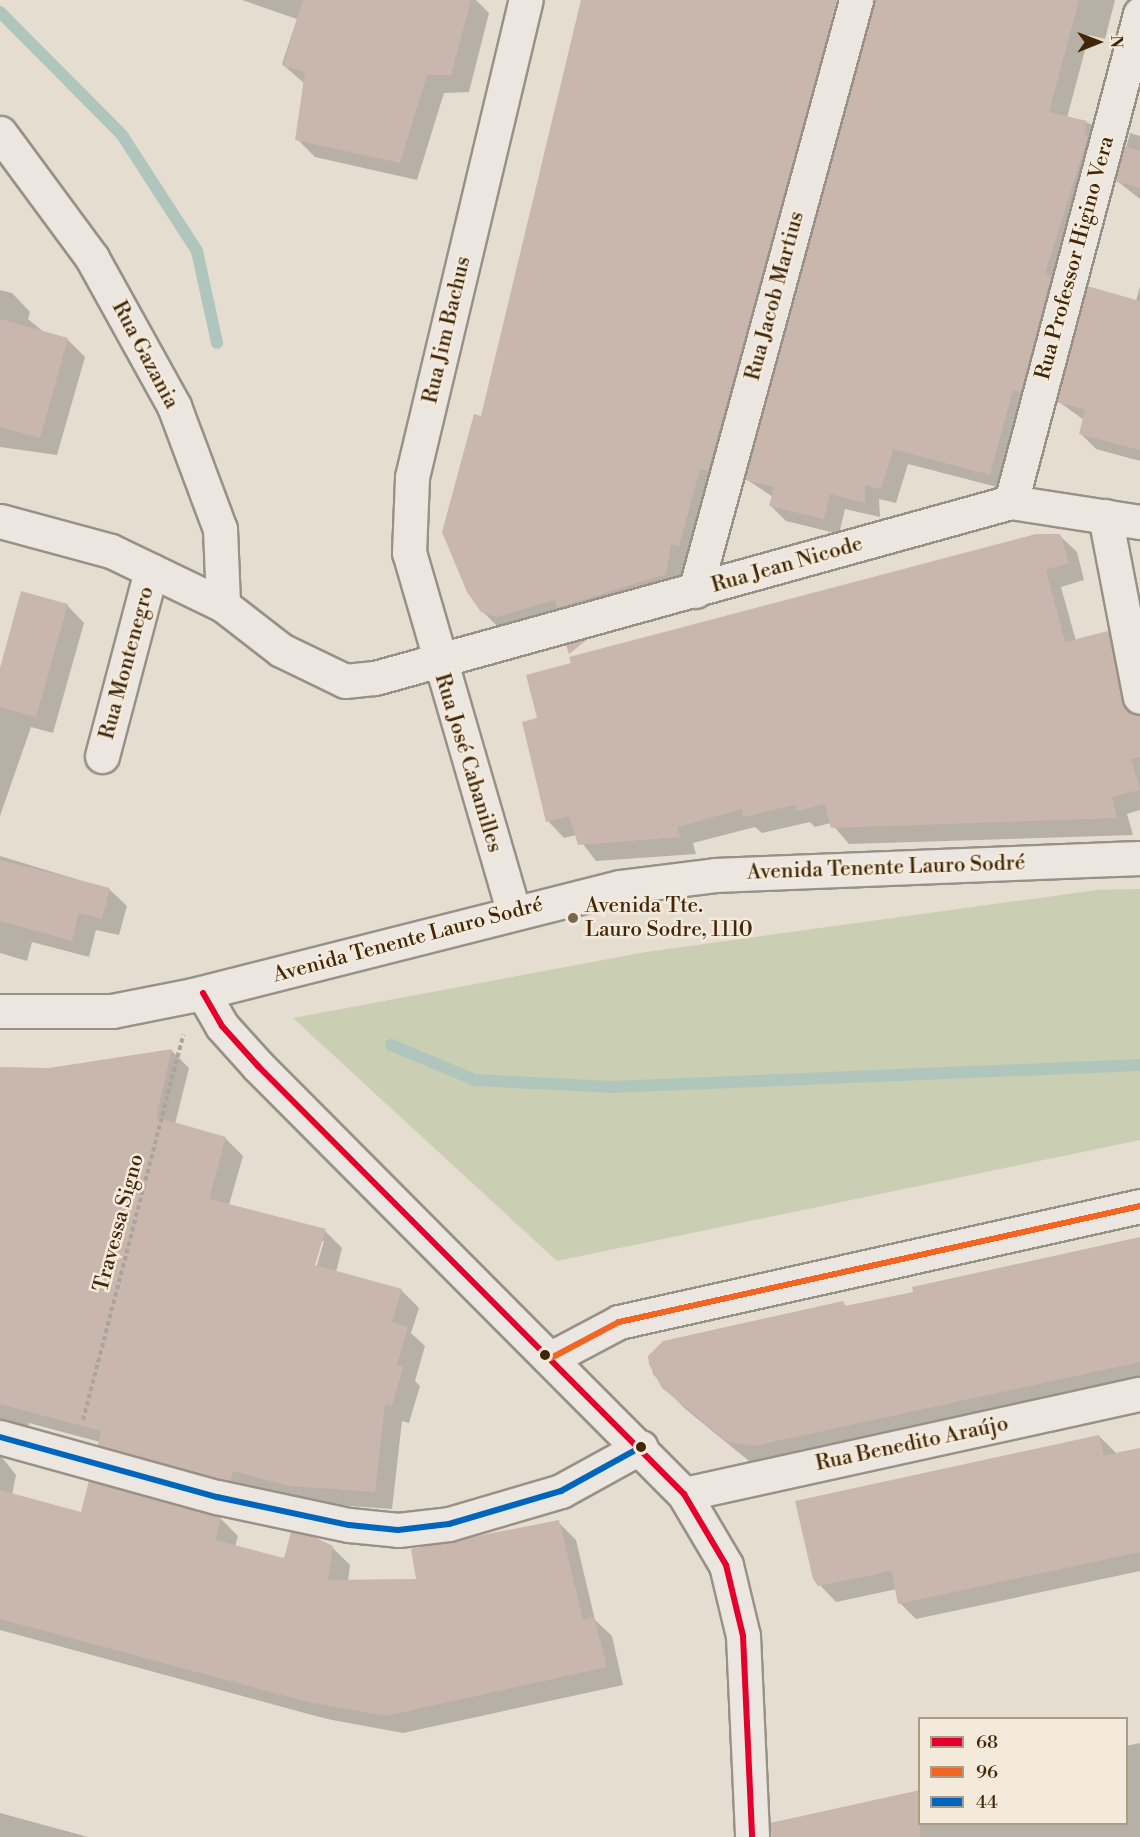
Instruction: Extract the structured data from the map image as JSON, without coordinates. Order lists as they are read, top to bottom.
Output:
{
  "streets": {
    "street": [
      "Rua Professor Higino Vera",
      "Rua Jacob Martius",
      "Rua Jim Bachus",
      "Rua Gazania",
      "Rua Jean Nicode",
      "Rua Montenegro",
      "Rua José Cabanilles",
      "Avenida Tenente Lauro Sodré",
      "Rua Benedito Araújo"
    ],
    "path": ["Travessa Signo"]
  },
  "crossings": [
    ["Rua Professor Higino Vera", "Rua Jean Nicode"],
    ["Rua Jacob Martius", "Rua Jean Nicode"],
    ["Rua Jim Bachus", "Rua Jean Nicode"],
    ["Rua Jim Bachus", "Rua José Cabanilles"],
    ["Rua Gazania", "Rua José Cabanilles"],
    ["Rua Jean Nicode", "Rua José Cabanilles"],
    ["Rua Montenegro", "Rua José Cabanilles"],
    ["Rua José Cabanilles", "Avenida Tenente Lauro Sodré"],
    ["Avenida Tenente Lauro Sodré", "Travessa Signo"]
  ],
  "places": ["Avenida Tte. Lauro Sodre, 1110"],
  "lines": ["transit line 68", "transit line 96", "transit line 44"],
  "legend": ["68", "96", "44"],
  "north": "right"
}
